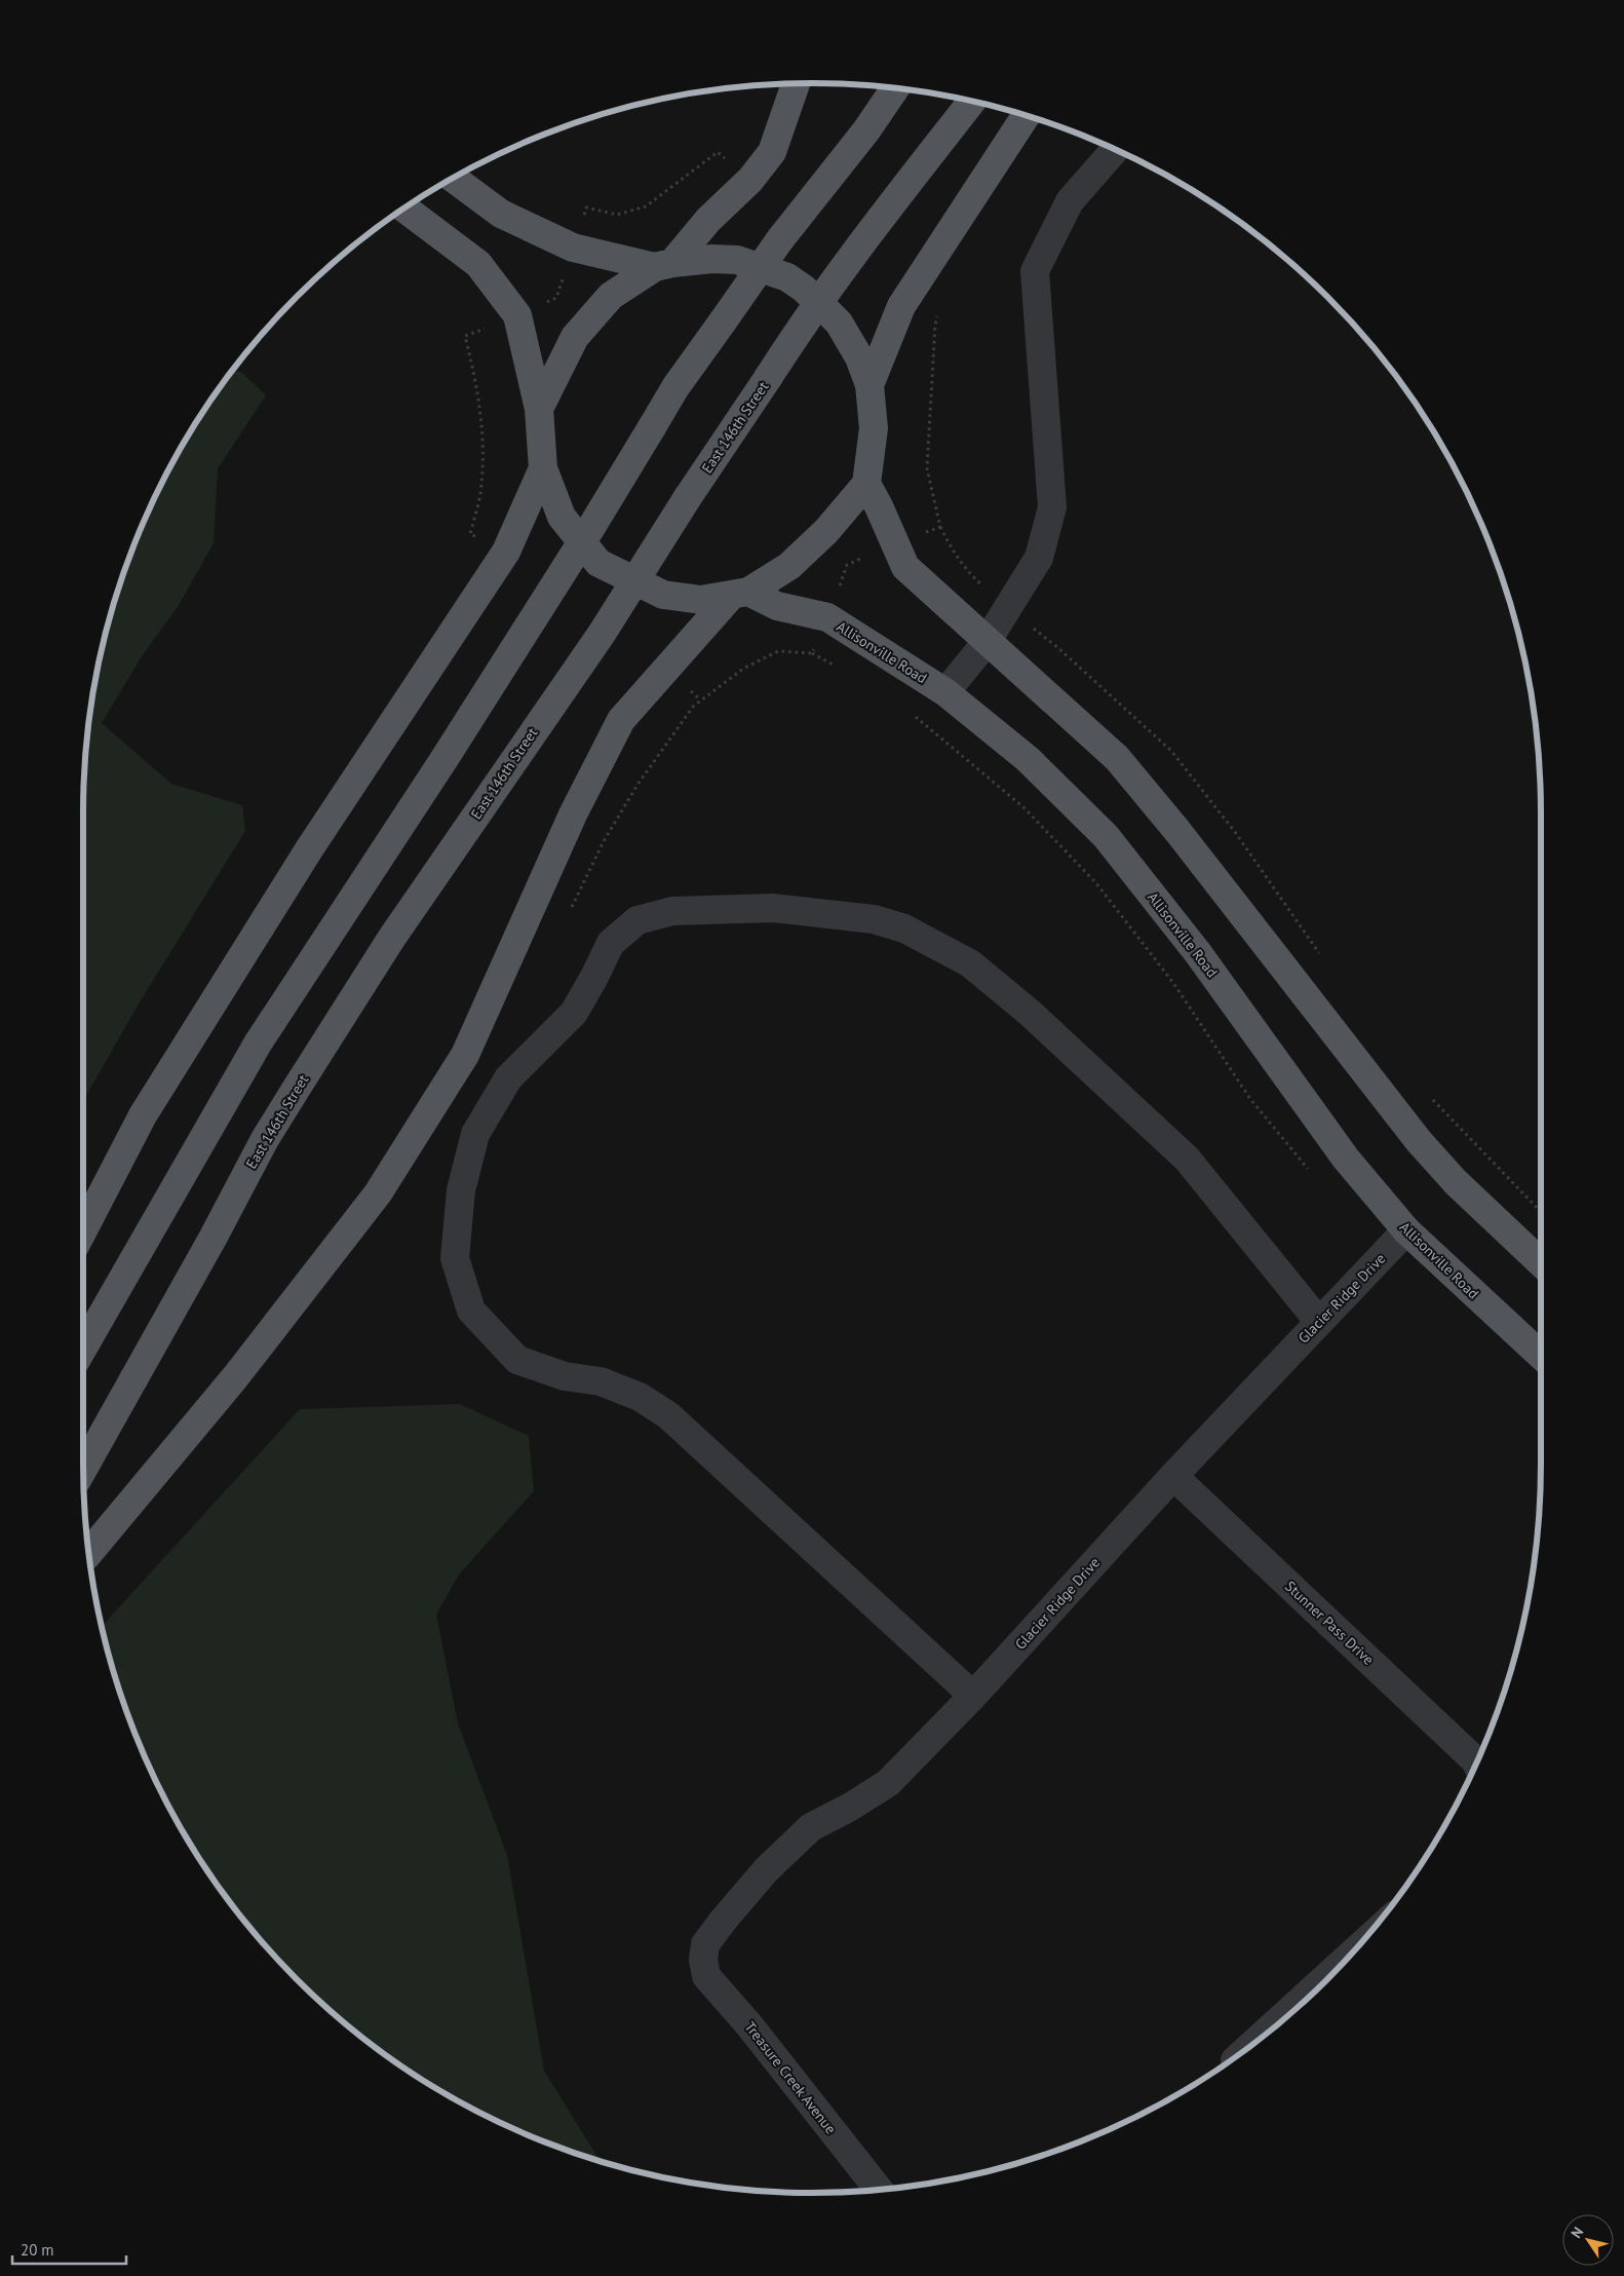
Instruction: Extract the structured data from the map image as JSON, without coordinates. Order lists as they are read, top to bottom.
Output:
{
  "streets": {
    "main road": ["East 146th Street", "Allisonville Road"],
    "street": ["Glacier Ridge Drive", "Stunner Pass Drive", "Treasure Creek Avenue"]
  },
  "crossings": [
    ["Allisonville Road", "Glacier Ridge Drive"],
    ["Glacier Ridge Drive", "Stunner Pass Drive"],
    ["Glacier Ridge Drive", "Treasure Creek Avenue"]
  ],
  "scale_bar": "20 m",
  "north": "top left"
}
